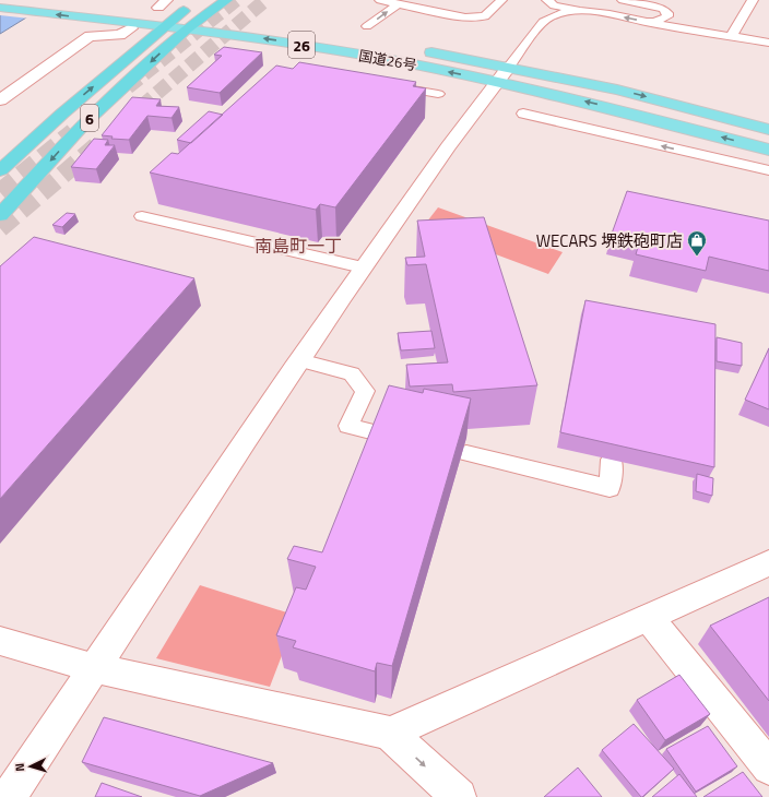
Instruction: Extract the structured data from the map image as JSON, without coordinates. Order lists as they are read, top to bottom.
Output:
{
  "streets": {
    "highway": ["26", "国道26号", "6"]
  },
  "crossings": [
    ["国道26号", "6"]
  ],
  "districts": ["南島町一丁"],
  "places": {
    "shop": ["WECARS 堺鉄砲町店"]
  },
  "north": "left"
}
